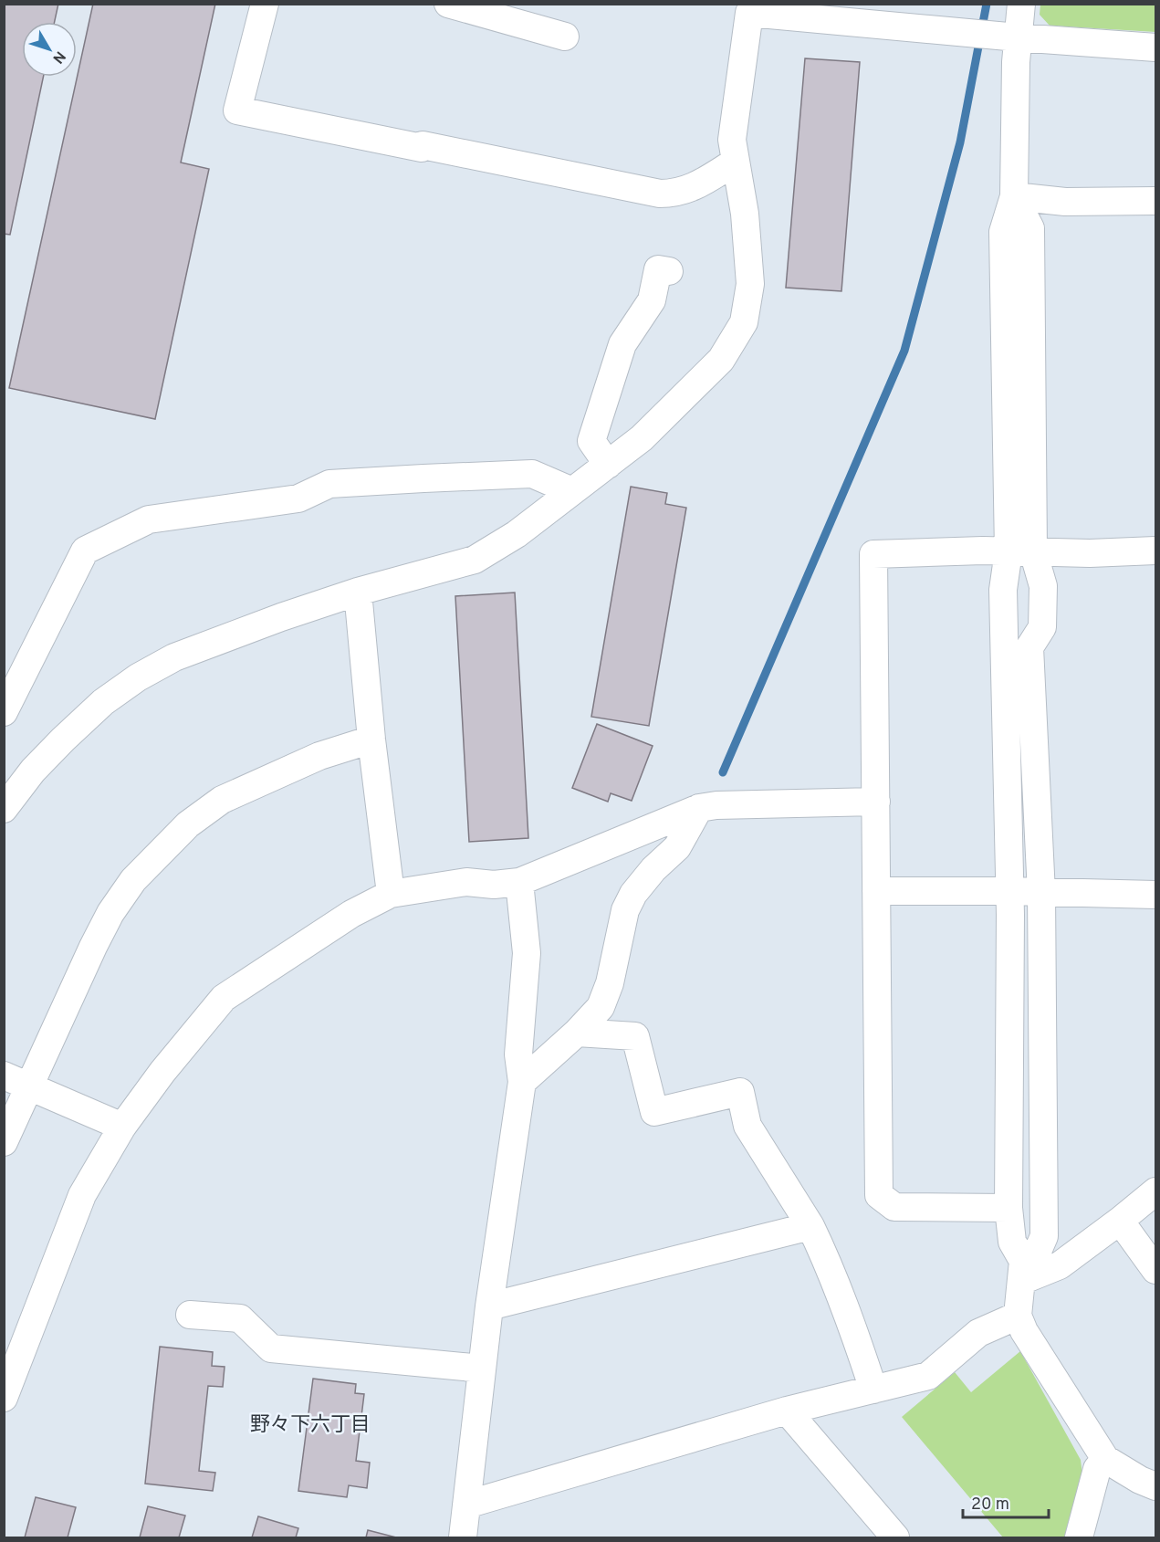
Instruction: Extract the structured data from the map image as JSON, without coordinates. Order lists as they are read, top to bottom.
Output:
{
  "districts": ["野々下六丁目"],
  "scale_bar": "20 m",
  "north": "bottom right"
}
